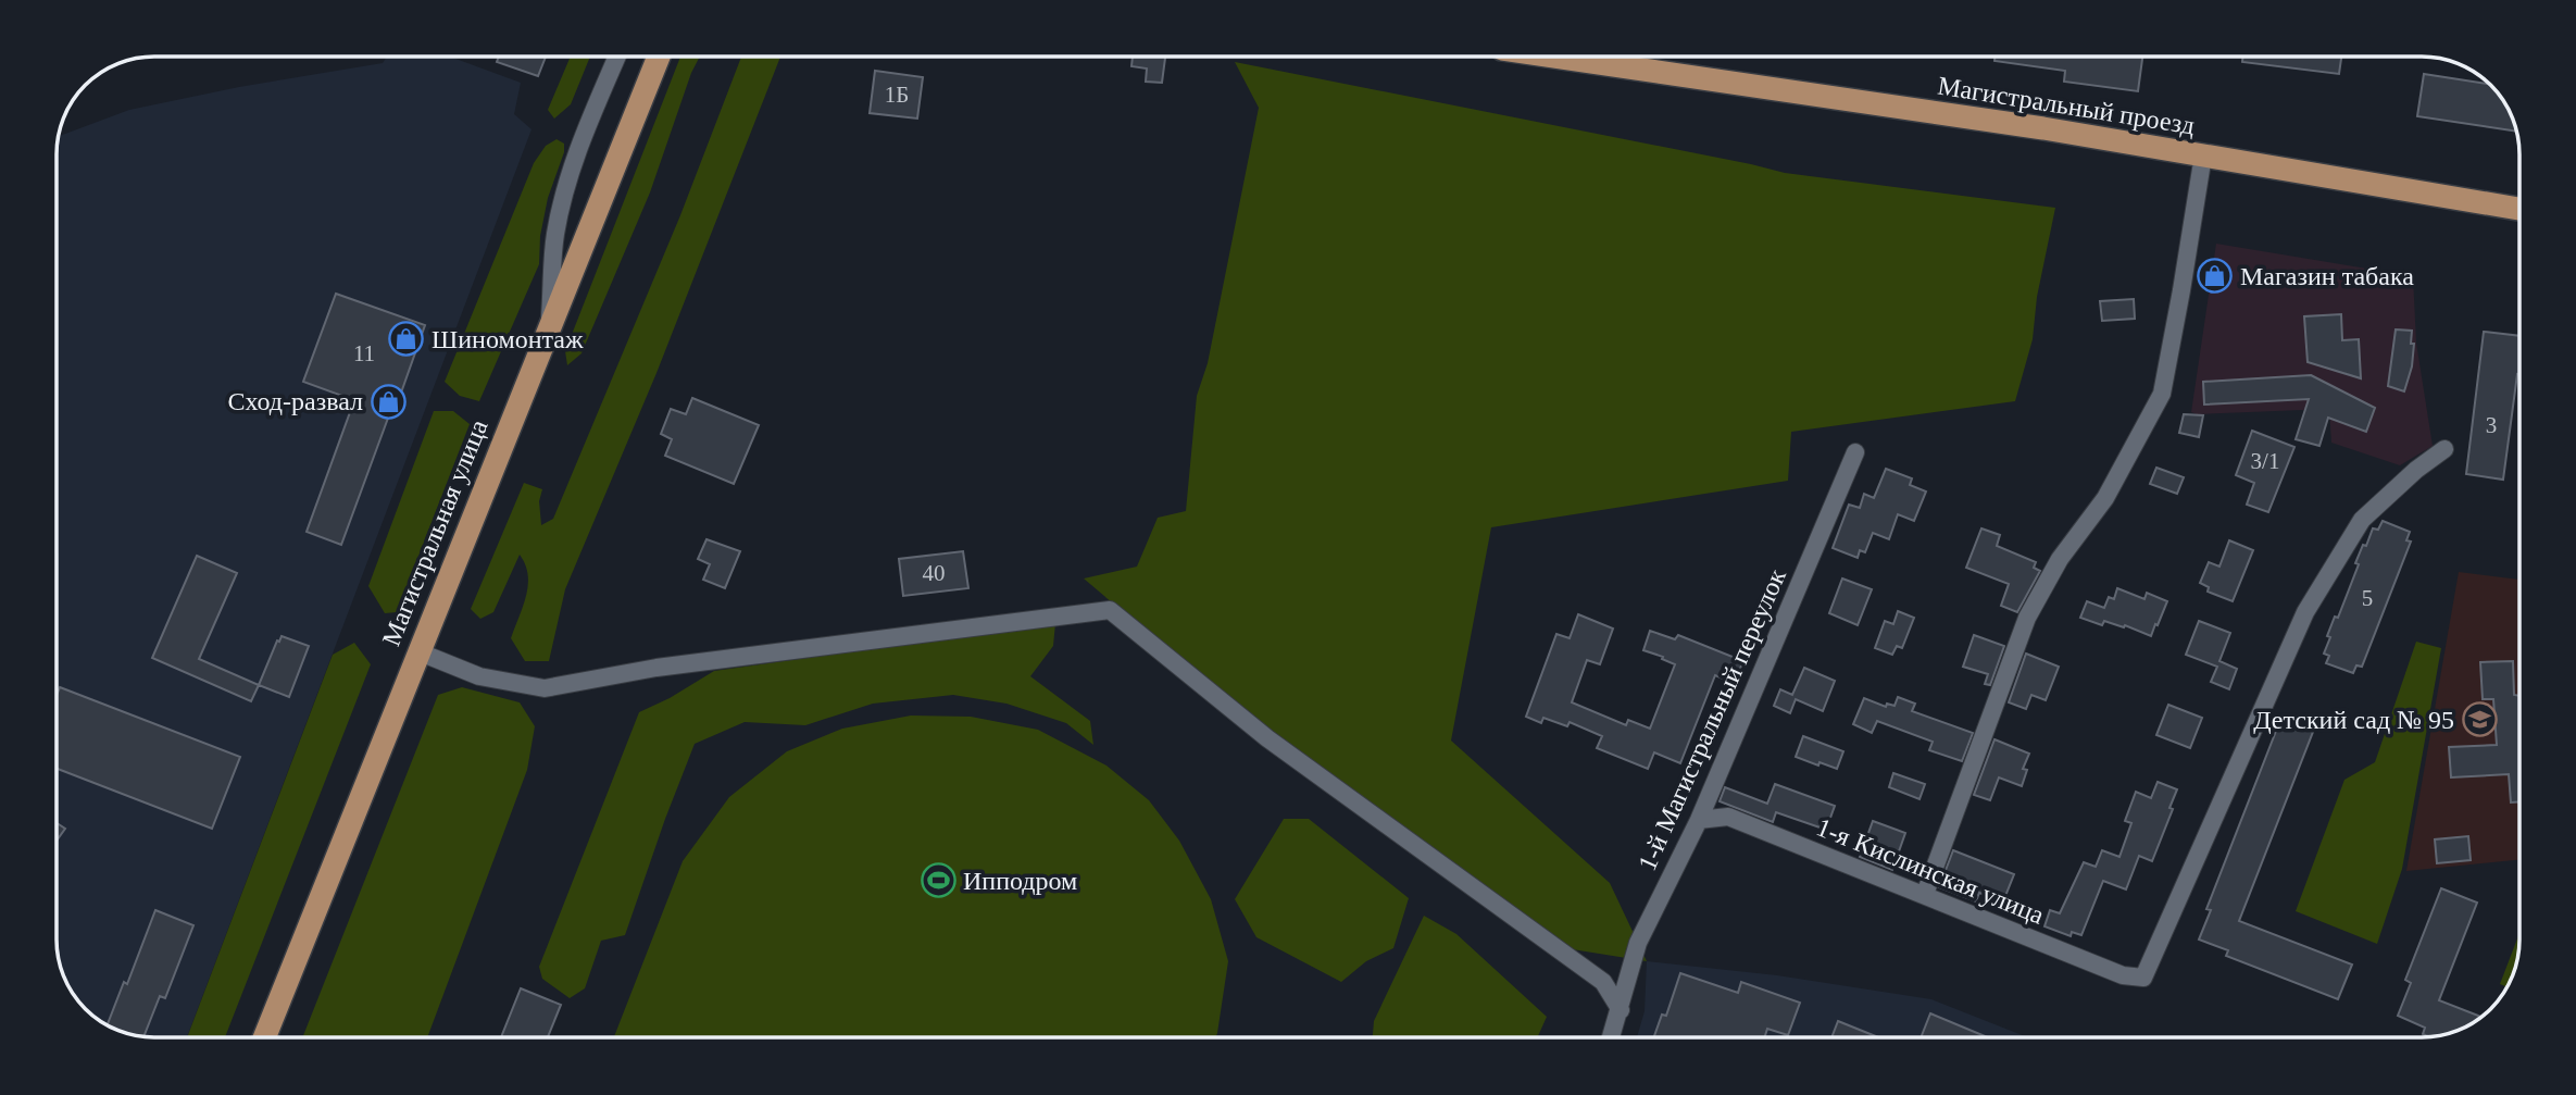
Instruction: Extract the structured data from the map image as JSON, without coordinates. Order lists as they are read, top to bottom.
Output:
{
  "streets": {
    "main road": ["Магистральный проезд", "Магистральная улица"],
    "street": ["1-й Магистральный переулок", "1-я Кислинская улица"]
  },
  "crossings": [
    ["1-й Магистральный переулок", "1-я Кислинская улица"]
  ],
  "places": {
    "shop": ["Магазин табака", "Шиномонтаж", "Сход-развал"],
    "school or university": ["Детский сад № 95"],
    "sports": ["Ипподром"]
  },
  "house_numbers": [
    "1Б",
    "11",
    "3",
    "3/1",
    "40",
    "5"
  ]
}
